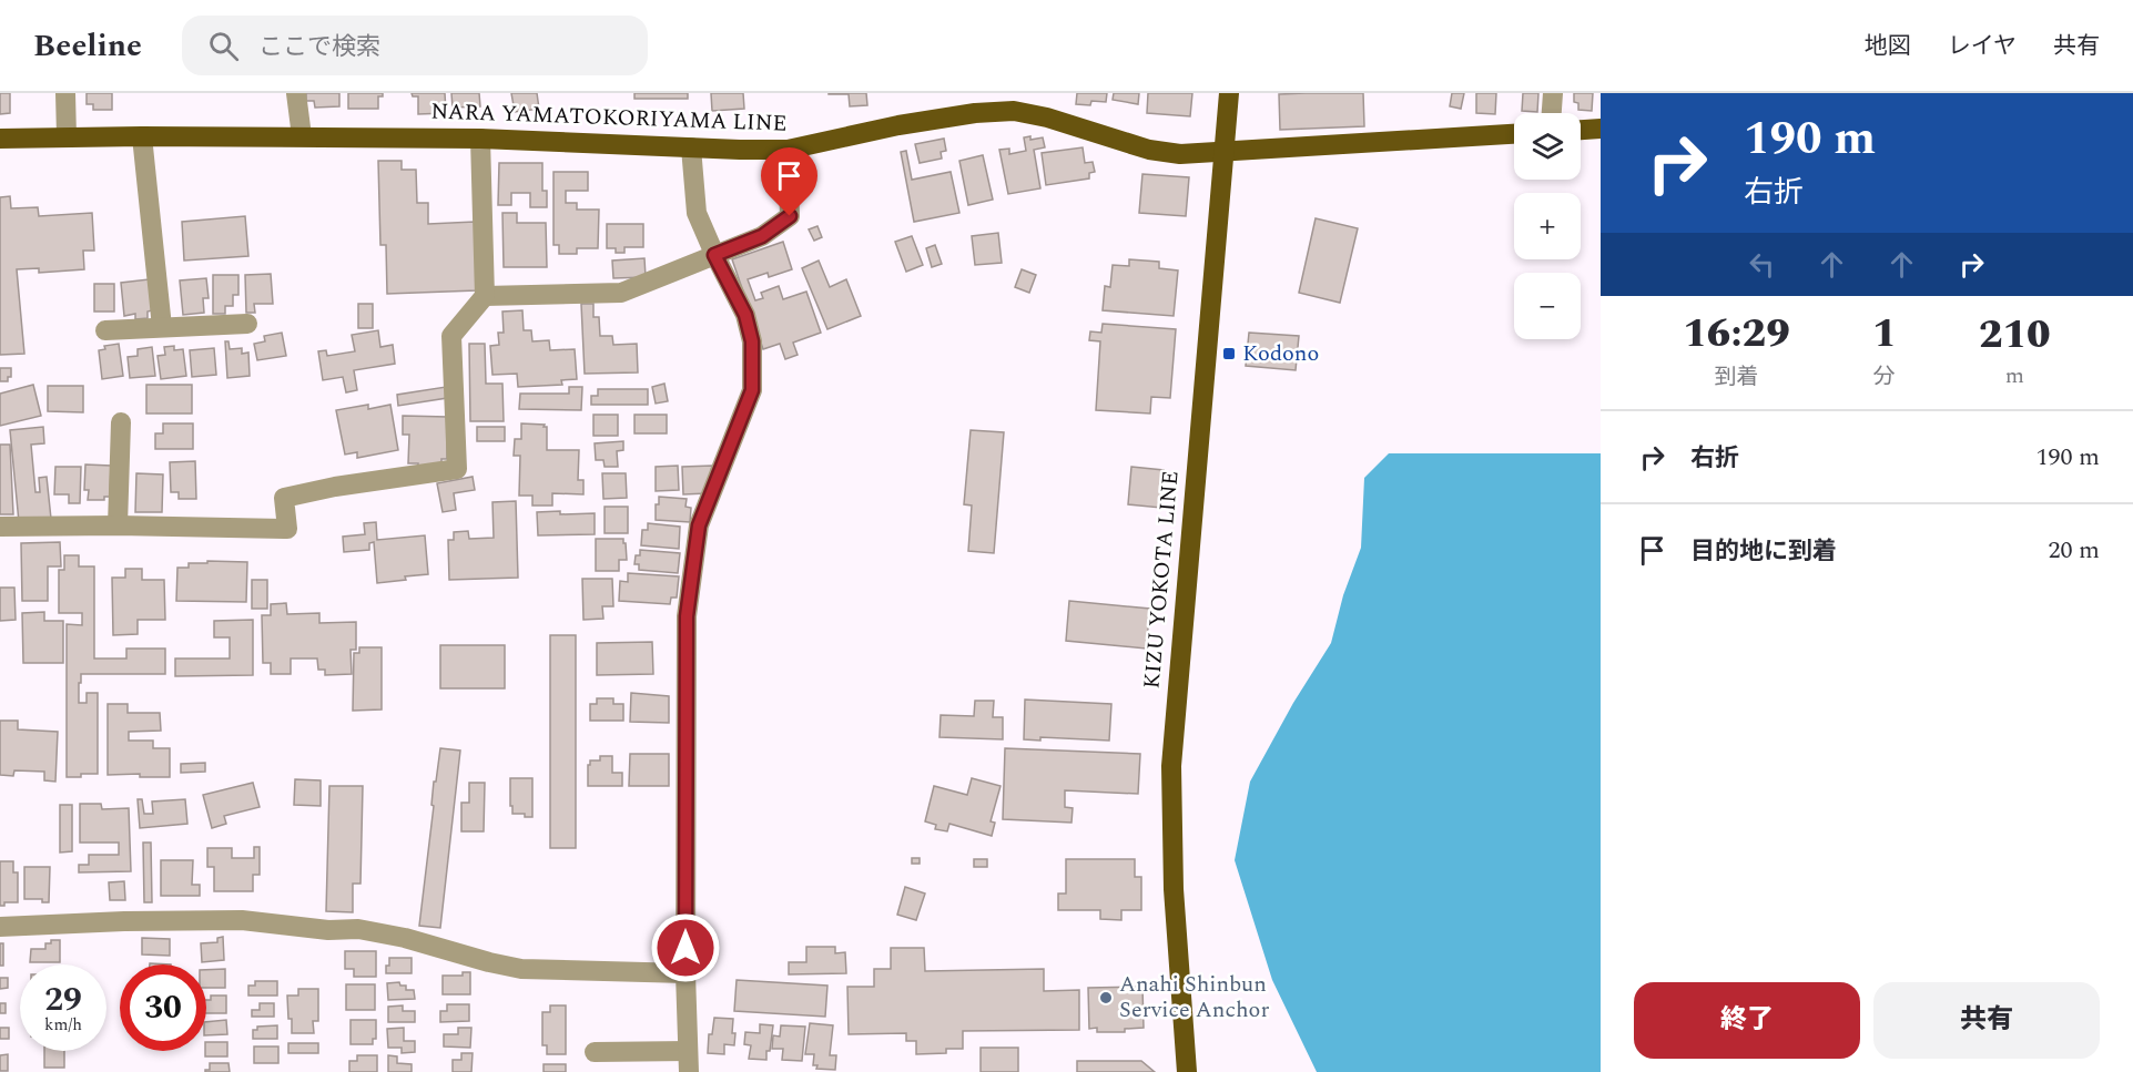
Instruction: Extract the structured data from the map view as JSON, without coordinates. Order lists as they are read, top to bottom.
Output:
{
  "streets": {
    "main road": ["NARA YAMATOKORIYAMA LINE", "KIZU YOKOTA LINE"]
  },
  "crossings": [
    ["NARA YAMATOKORIYAMA LINE", "KIZU YOKOTA LINE"]
  ],
  "places": {
    "transit": ["Kodono"],
    "other": ["Anahi Shinbun Service Anchor"]
  },
  "page": {
    "header": "Beeline",
    "search": "ここで検索",
    "nav": ["地図", "レイヤ", "共有"],
    "turn": ["190 m", "右折"],
    "map_buttons": ["+", "−"],
    "eta": [
      "16:29",
      "到着",
      "1",
      "分",
      "210",
      "m"
    ],
    "list": [
      {
        "name": "右折",
        "value": "190 m"
      },
      {
        "name": "目的地に到着",
        "value": "20 m"
      }
    ],
    "speed": "29 km/h",
    "limit": "30",
    "buttons": ["終了", "共有"]
  }
}
